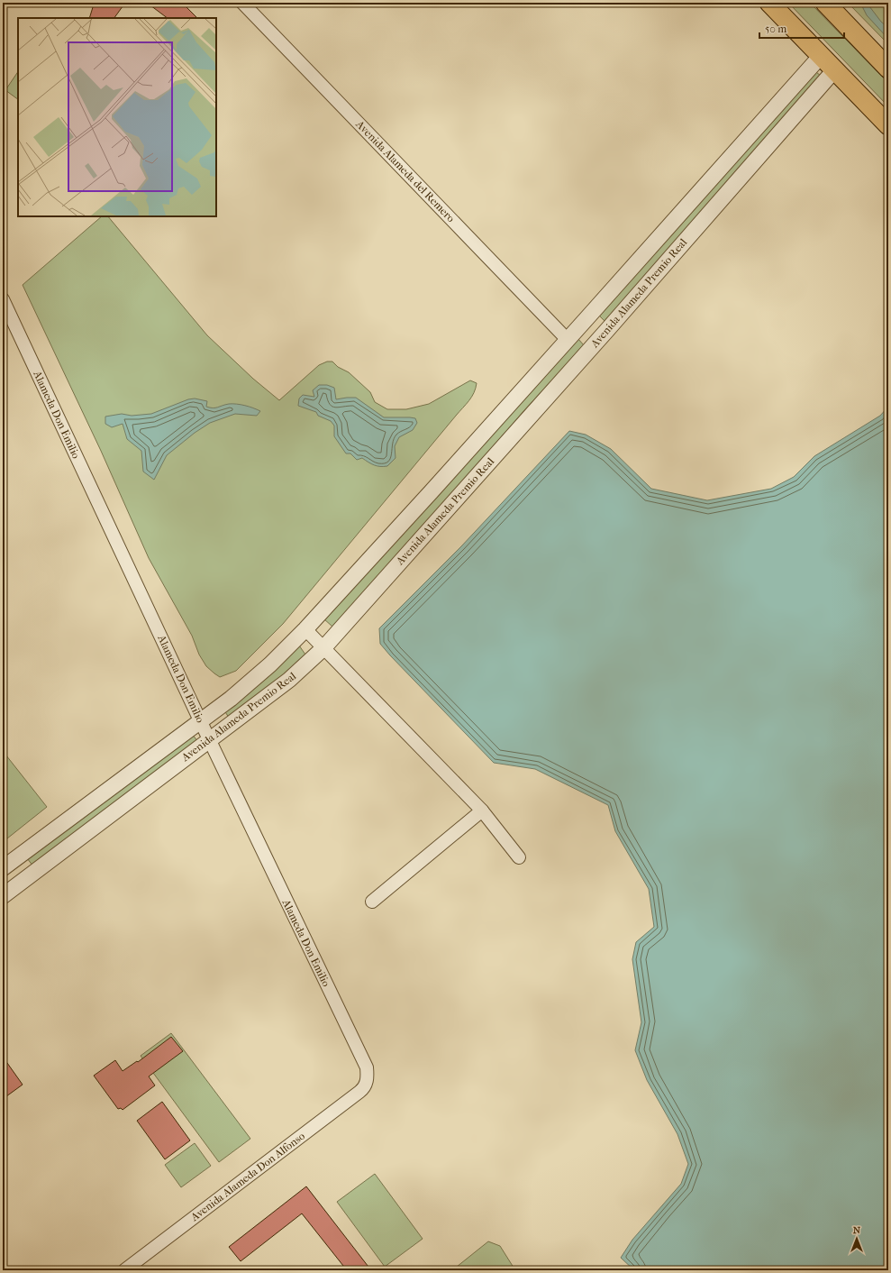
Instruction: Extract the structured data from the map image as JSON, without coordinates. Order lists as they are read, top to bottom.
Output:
{
  "streets": {
    "street": [
      "Avenida Alameda del Remero",
      "Avenida Alameda Premio Real",
      "Alameda Don Emilio",
      "Avenida Alameda Don Alfonso"
    ]
  },
  "crossings": [
    ["Avenida Alameda del Remero", "Avenida Alameda Premio Real"],
    ["Avenida Alameda Premio Real", "Alameda Don Emilio"],
    ["Alameda Don Emilio", "Avenida Alameda Don Alfonso"]
  ],
  "scale_bar": "50 m",
  "north": "top"
}
